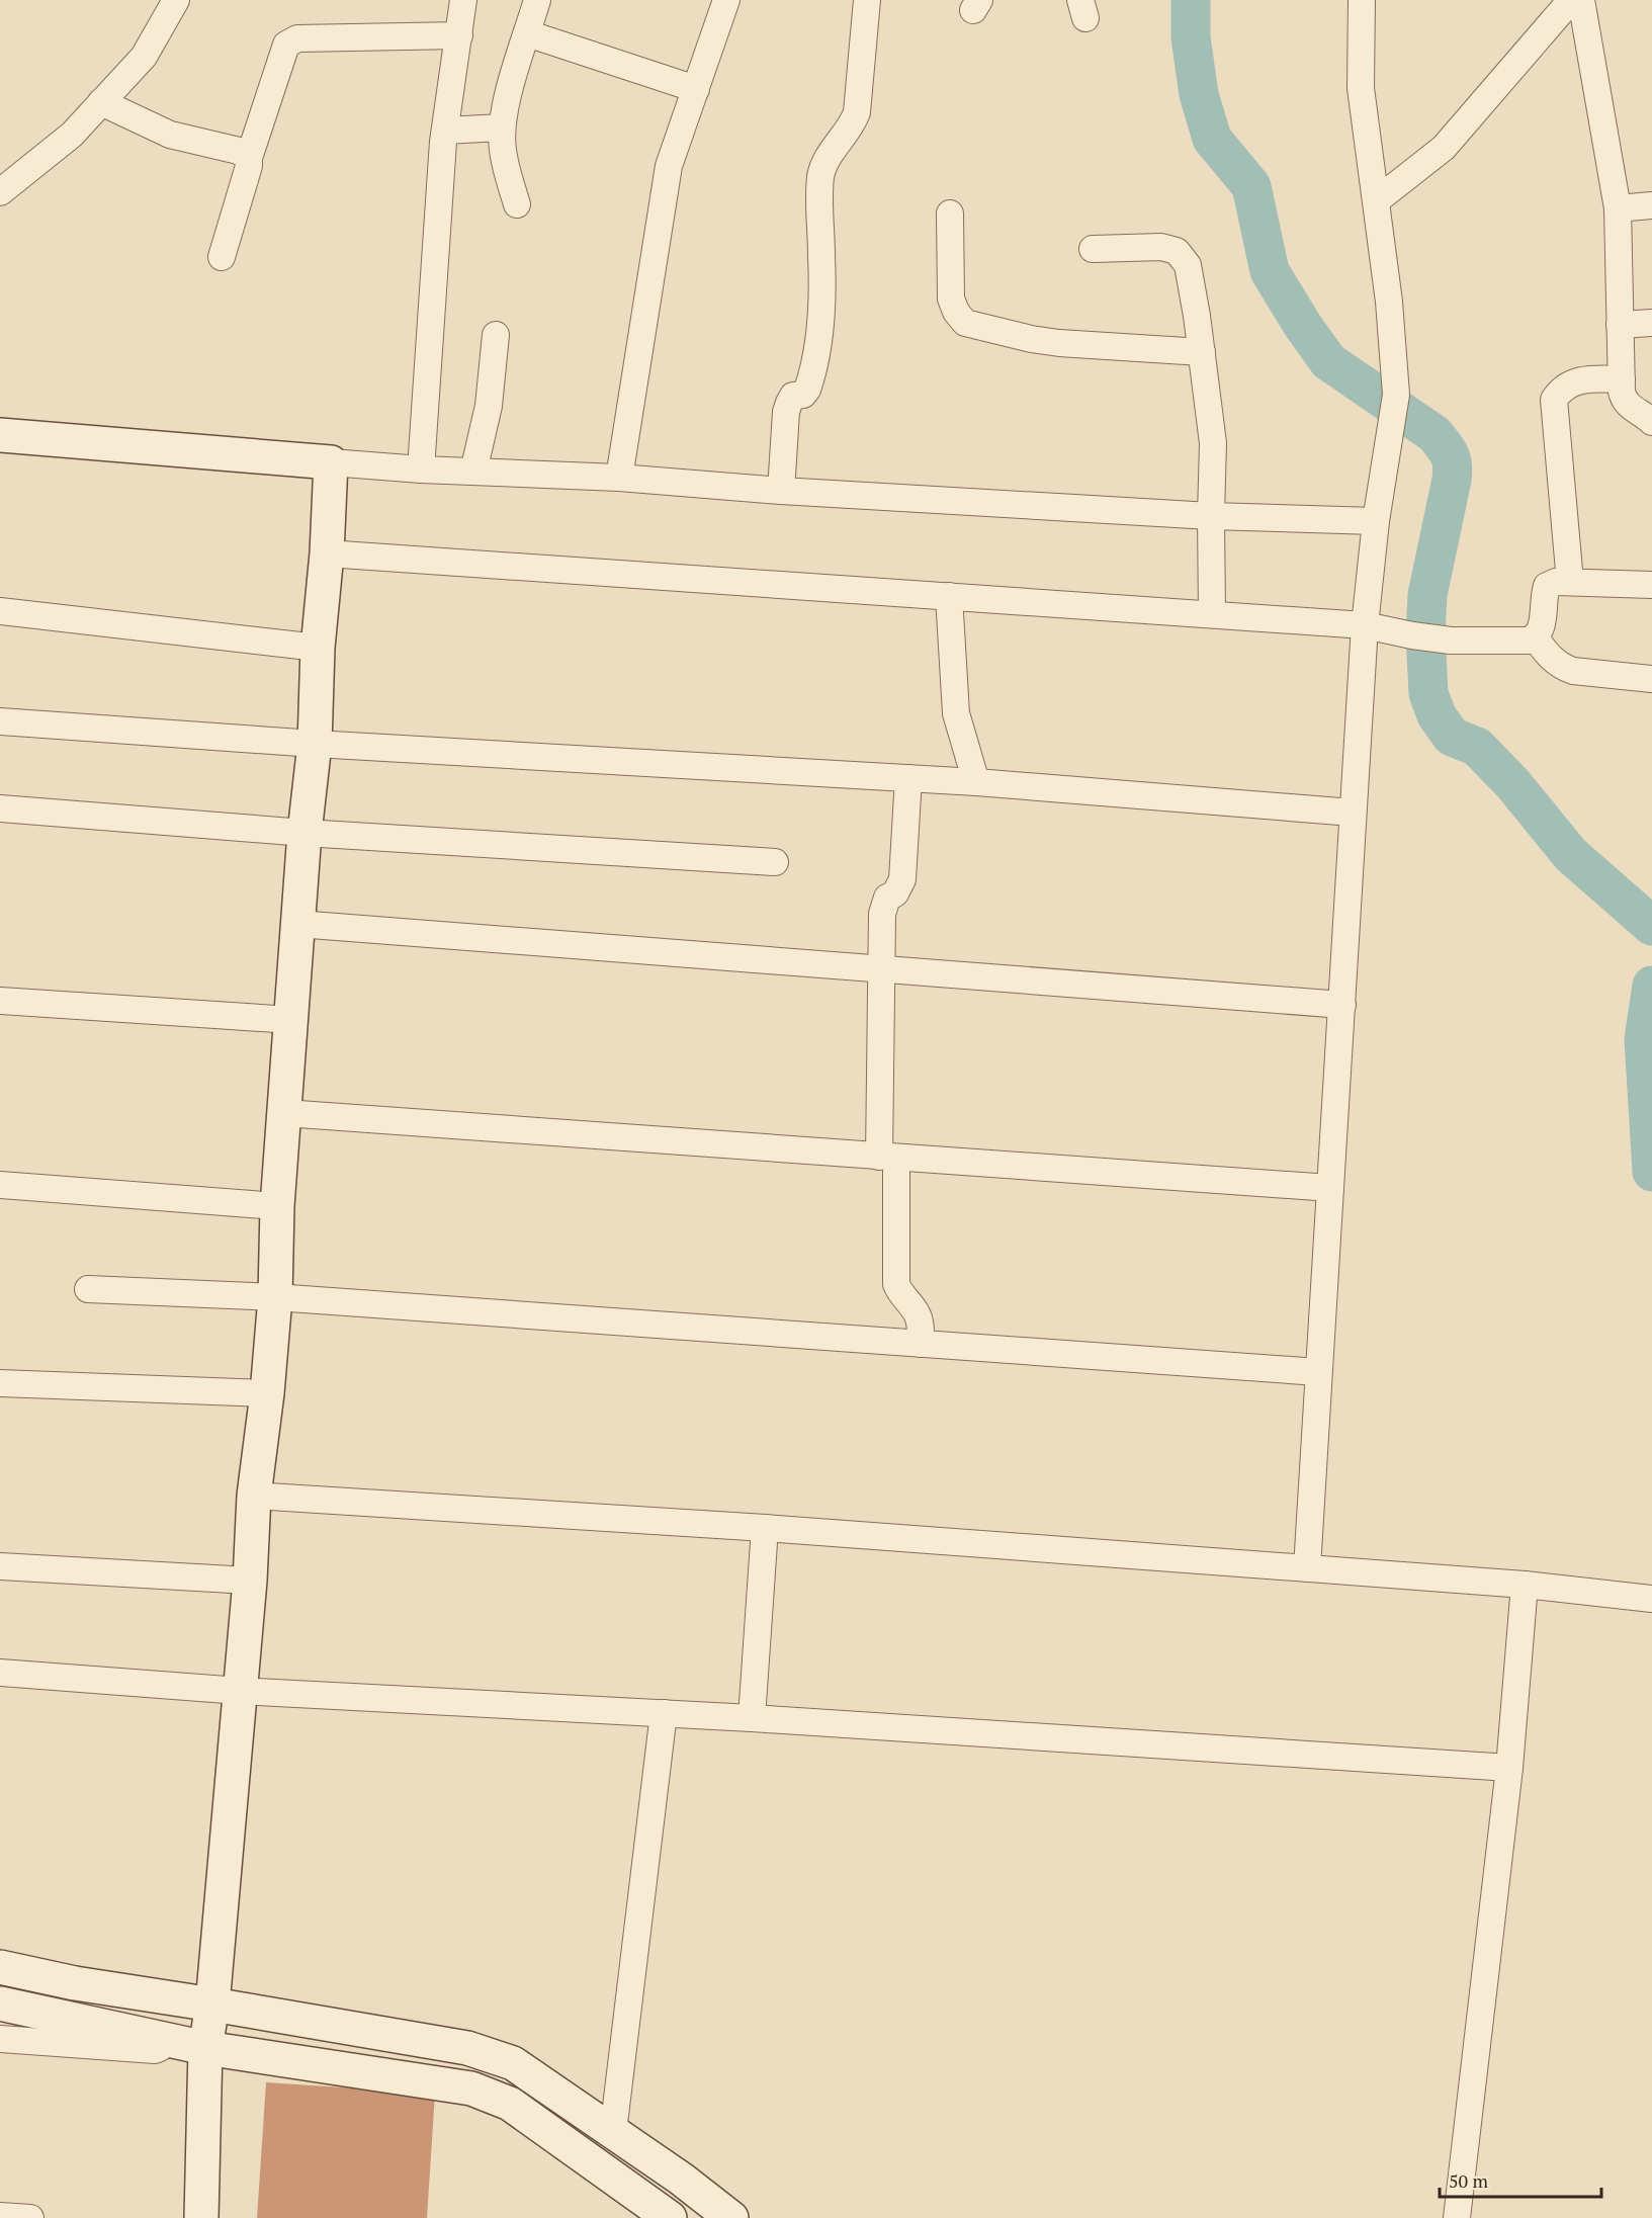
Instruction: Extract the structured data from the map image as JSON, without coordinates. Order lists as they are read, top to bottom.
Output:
{
  "scale_bar": "50 m"
}
